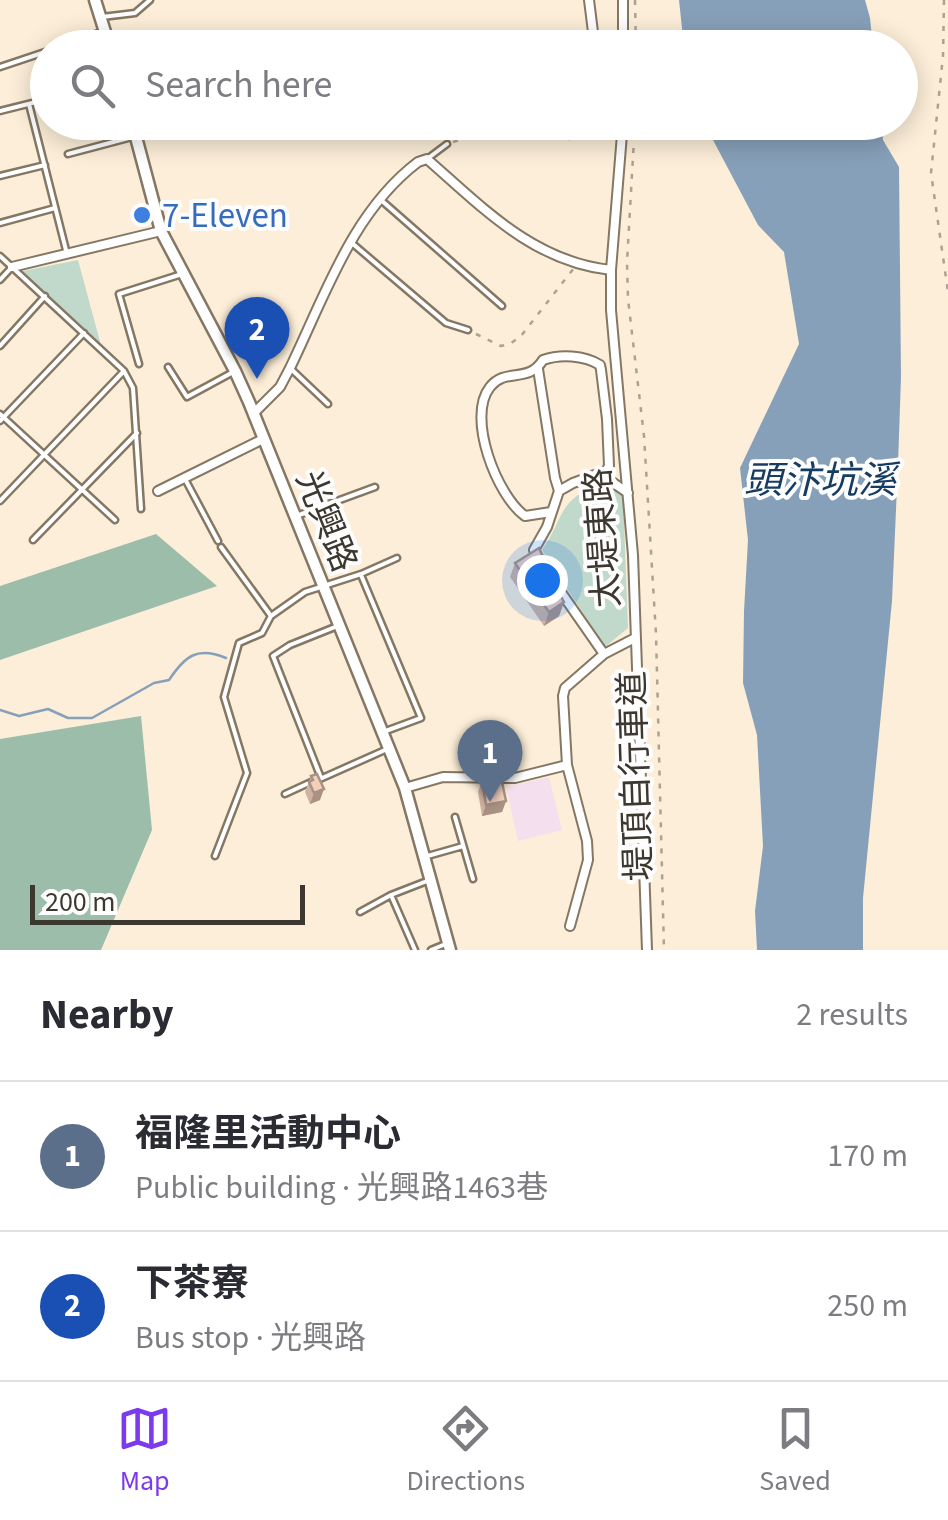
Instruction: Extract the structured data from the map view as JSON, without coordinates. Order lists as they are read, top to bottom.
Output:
{
  "streets": {
    "main road": ["光興路"],
    "street": ["太堤東路"],
    "path": ["堤頂自行車道"]
  },
  "water": ["頭汴坑溪"],
  "places": ["7-Eleven"],
  "scale_bar": "200 m",
  "page": {
    "search": "Search here",
    "pins": ["2", "1"],
    "scale": "200 m",
    "heading": ["Nearby", "2 results"],
    "list": [
      {
        "mark": "1",
        "name": "福隆里活動中心",
        "note": "Public building · 光興路1463巷",
        "value": "170 m"
      },
      {
        "mark": "2",
        "name": "下茶寮",
        "note": "Bus stop · 光興路",
        "value": "250 m"
      }
    ],
    "nav": ["Map", "Directions", "Saved"]
  }
}
